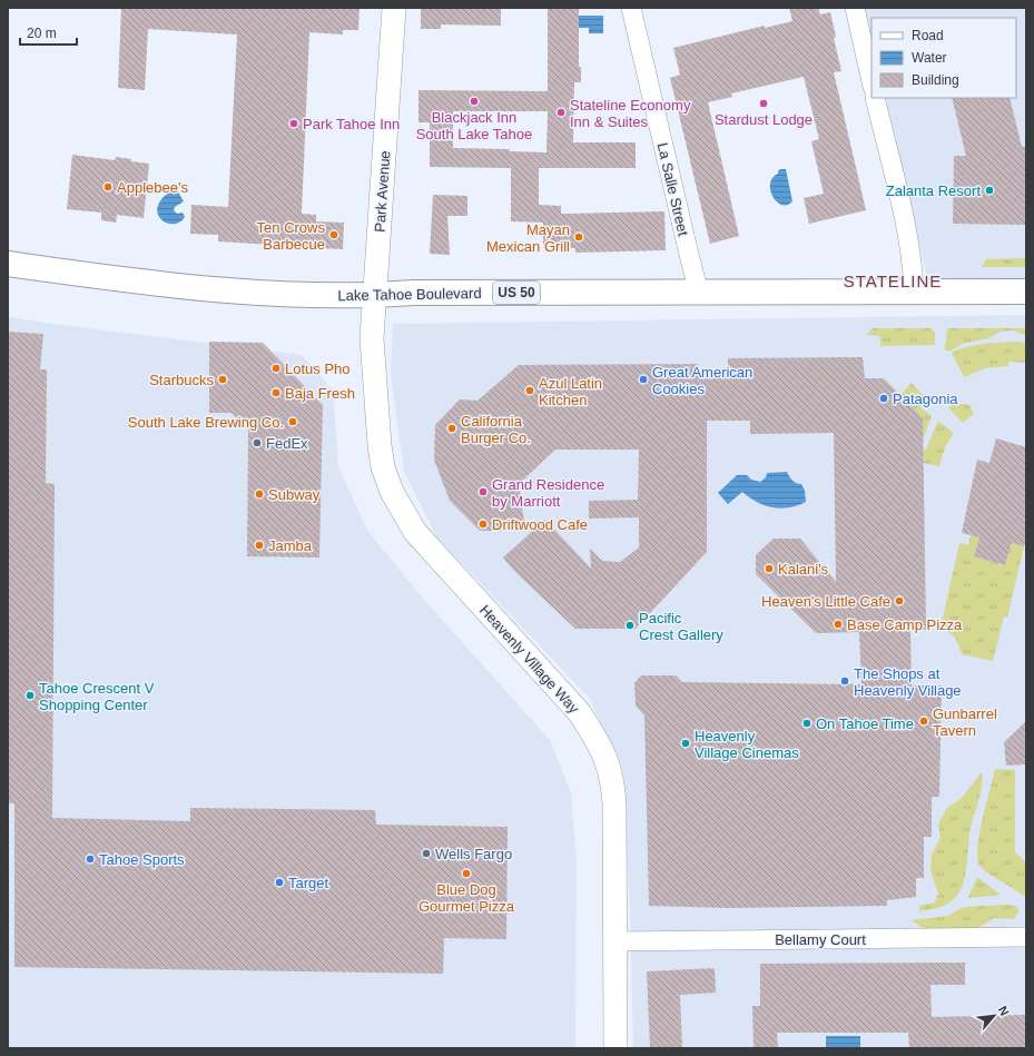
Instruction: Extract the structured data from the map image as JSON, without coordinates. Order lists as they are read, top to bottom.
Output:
{
  "streets": {
    "highway": ["US 50", "Lake Tahoe Boulevard"],
    "street": [
      "La Salle Street",
      "Park Avenue",
      "Heavenly Village Way",
      "Bellamy Court"
    ]
  },
  "crossings": [
    ["La Salle Street", "Lake Tahoe Boulevard"],
    ["Park Avenue", "Lake Tahoe Boulevard"],
    ["Park Avenue", "Heavenly Village Way"],
    ["Lake Tahoe Boulevard", "Heavenly Village Way"],
    ["Heavenly Village Way", "Bellamy Court"]
  ],
  "districts": ["STATELINE"],
  "places": [
    "Blackjack Inn South Lake Tahoe",
    "Stardust Lodge",
    "Stateline Economy Inn & Suites",
    "Park Tahoe Inn",
    "Applebee's",
    "Zalanta Resort",
    "Ten Crows Barbecue",
    "Mayan Mexican Grill",
    "Lotus Pho",
    "Starbucks",
    "Great American Cookies",
    "Azul Latin Kitchen",
    "Baja Fresh",
    "Patagonia",
    "South Lake Brewing Co.",
    "California Burger Co.",
    "FedEx",
    "Grand Residence by Marriott",
    "Subway",
    "Driftwood Cafe",
    "Jamba",
    "Kalani's",
    "Heaven's Little Cafe",
    "Base Camp Pizza",
    "Pacific Crest Gallery",
    "The Shops at Heavenly Village",
    "Tahoe Crescent V Shopping Center",
    "Gunbarrel Tavern",
    "On Tahoe Time",
    "Heavenly Village Cinemas",
    "Wells Fargo",
    "Tahoe Sports",
    "Blue Dog Gourmet Pizza",
    "Target"
  ],
  "legend": ["Road", "Water", "Building"],
  "scale_bar": "20 m",
  "north": "top right"
}
